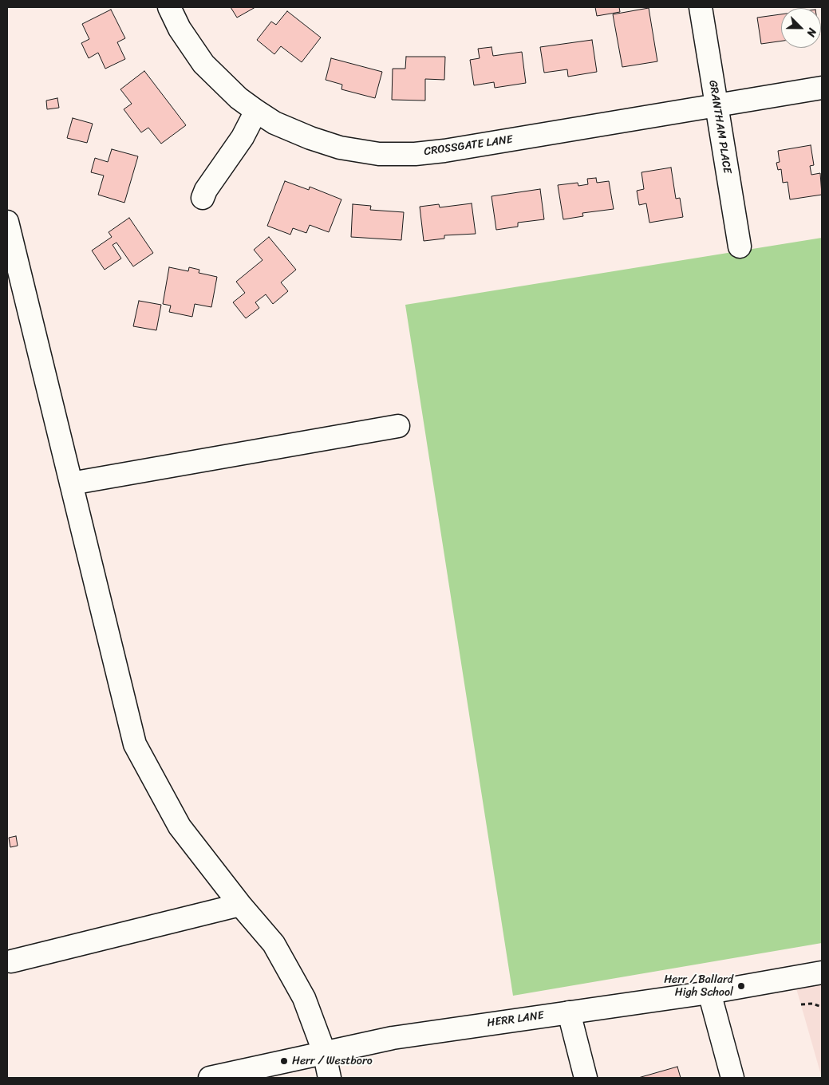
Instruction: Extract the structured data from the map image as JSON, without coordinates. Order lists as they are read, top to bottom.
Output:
{
  "streets": {
    "street": ["GRANTHAM PLACE", "CROSSGATE LANE", "HERR LANE"]
  },
  "crossings": [
    ["GRANTHAM PLACE", "CROSSGATE LANE"]
  ],
  "places": ["Herr / Ballard High School", "Herr / Westboro"],
  "north": "bottom right"
}
